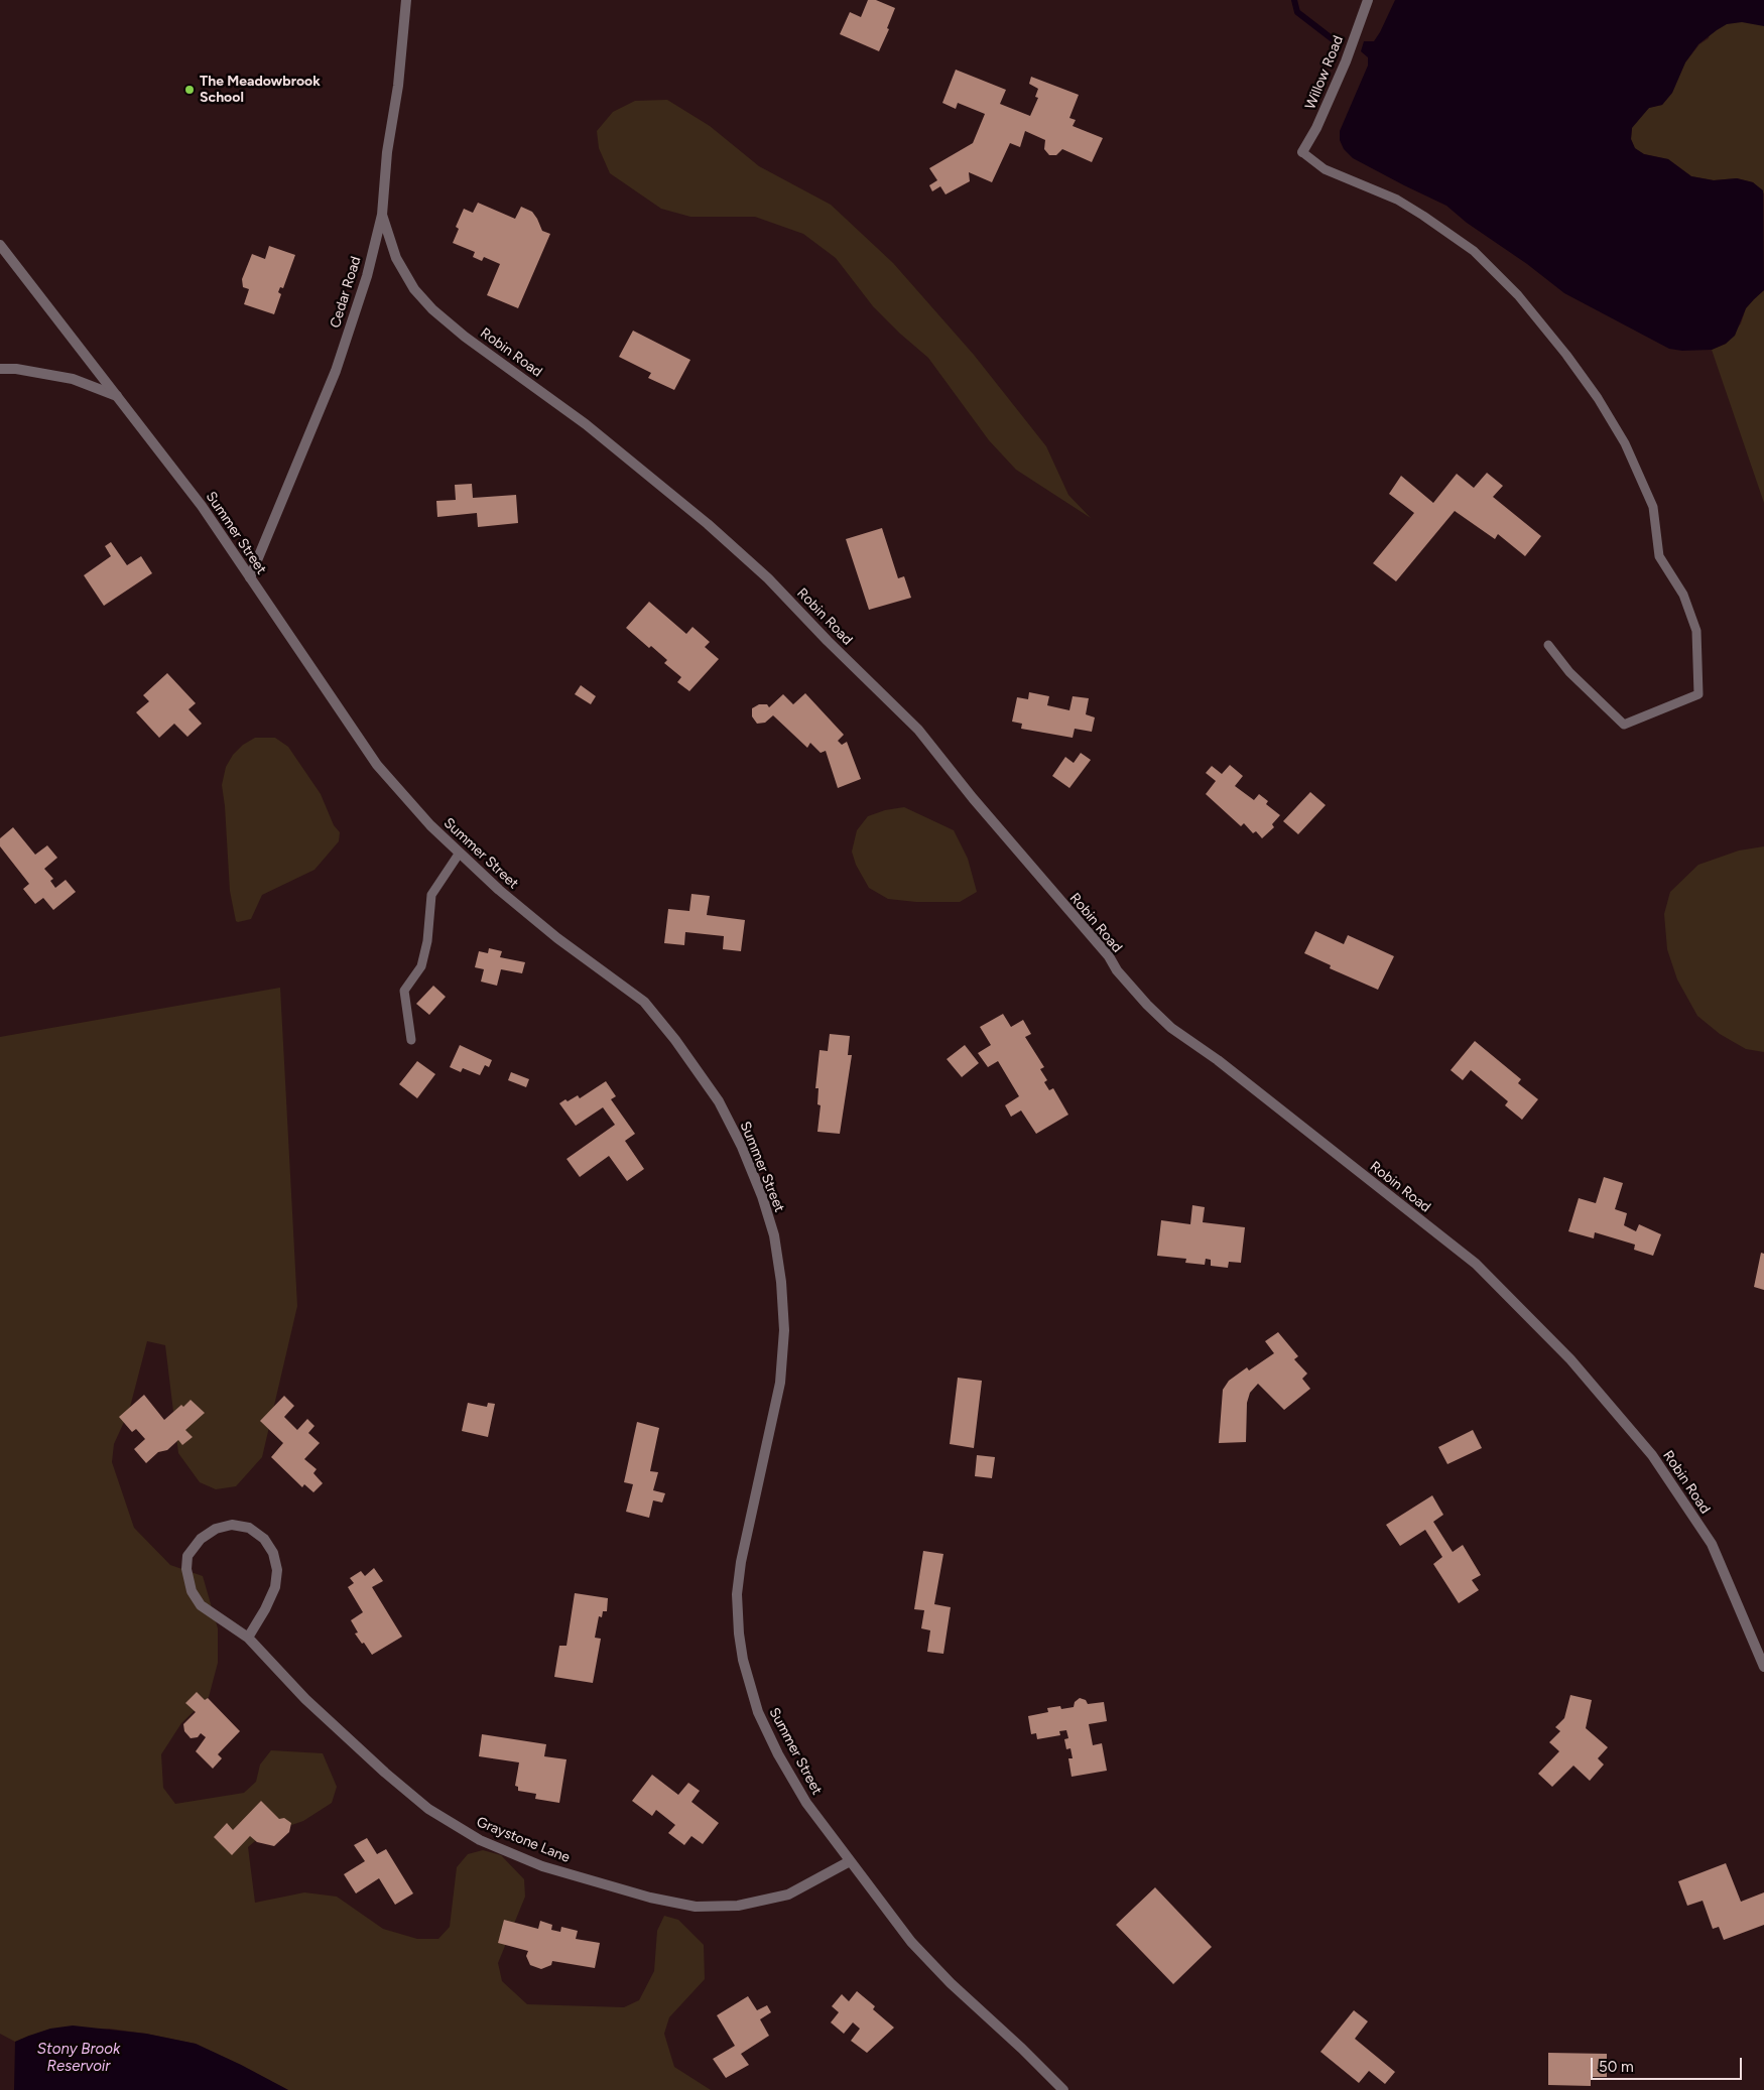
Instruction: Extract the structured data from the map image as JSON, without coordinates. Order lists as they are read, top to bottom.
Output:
{
  "streets": {
    "street": [
      "Willow Road",
      "Cedar Road",
      "Robin Road",
      "Summer Street",
      "Graystone Lane"
    ]
  },
  "crossings": [
    ["Cedar Road", "Robin Road"],
    ["Cedar Road", "Summer Street"],
    ["Summer Street", "Graystone Lane"]
  ],
  "water": ["Stony Brook Reservoir"],
  "places": ["The Meadowbrook School"],
  "scale_bar": "50 m"
}
